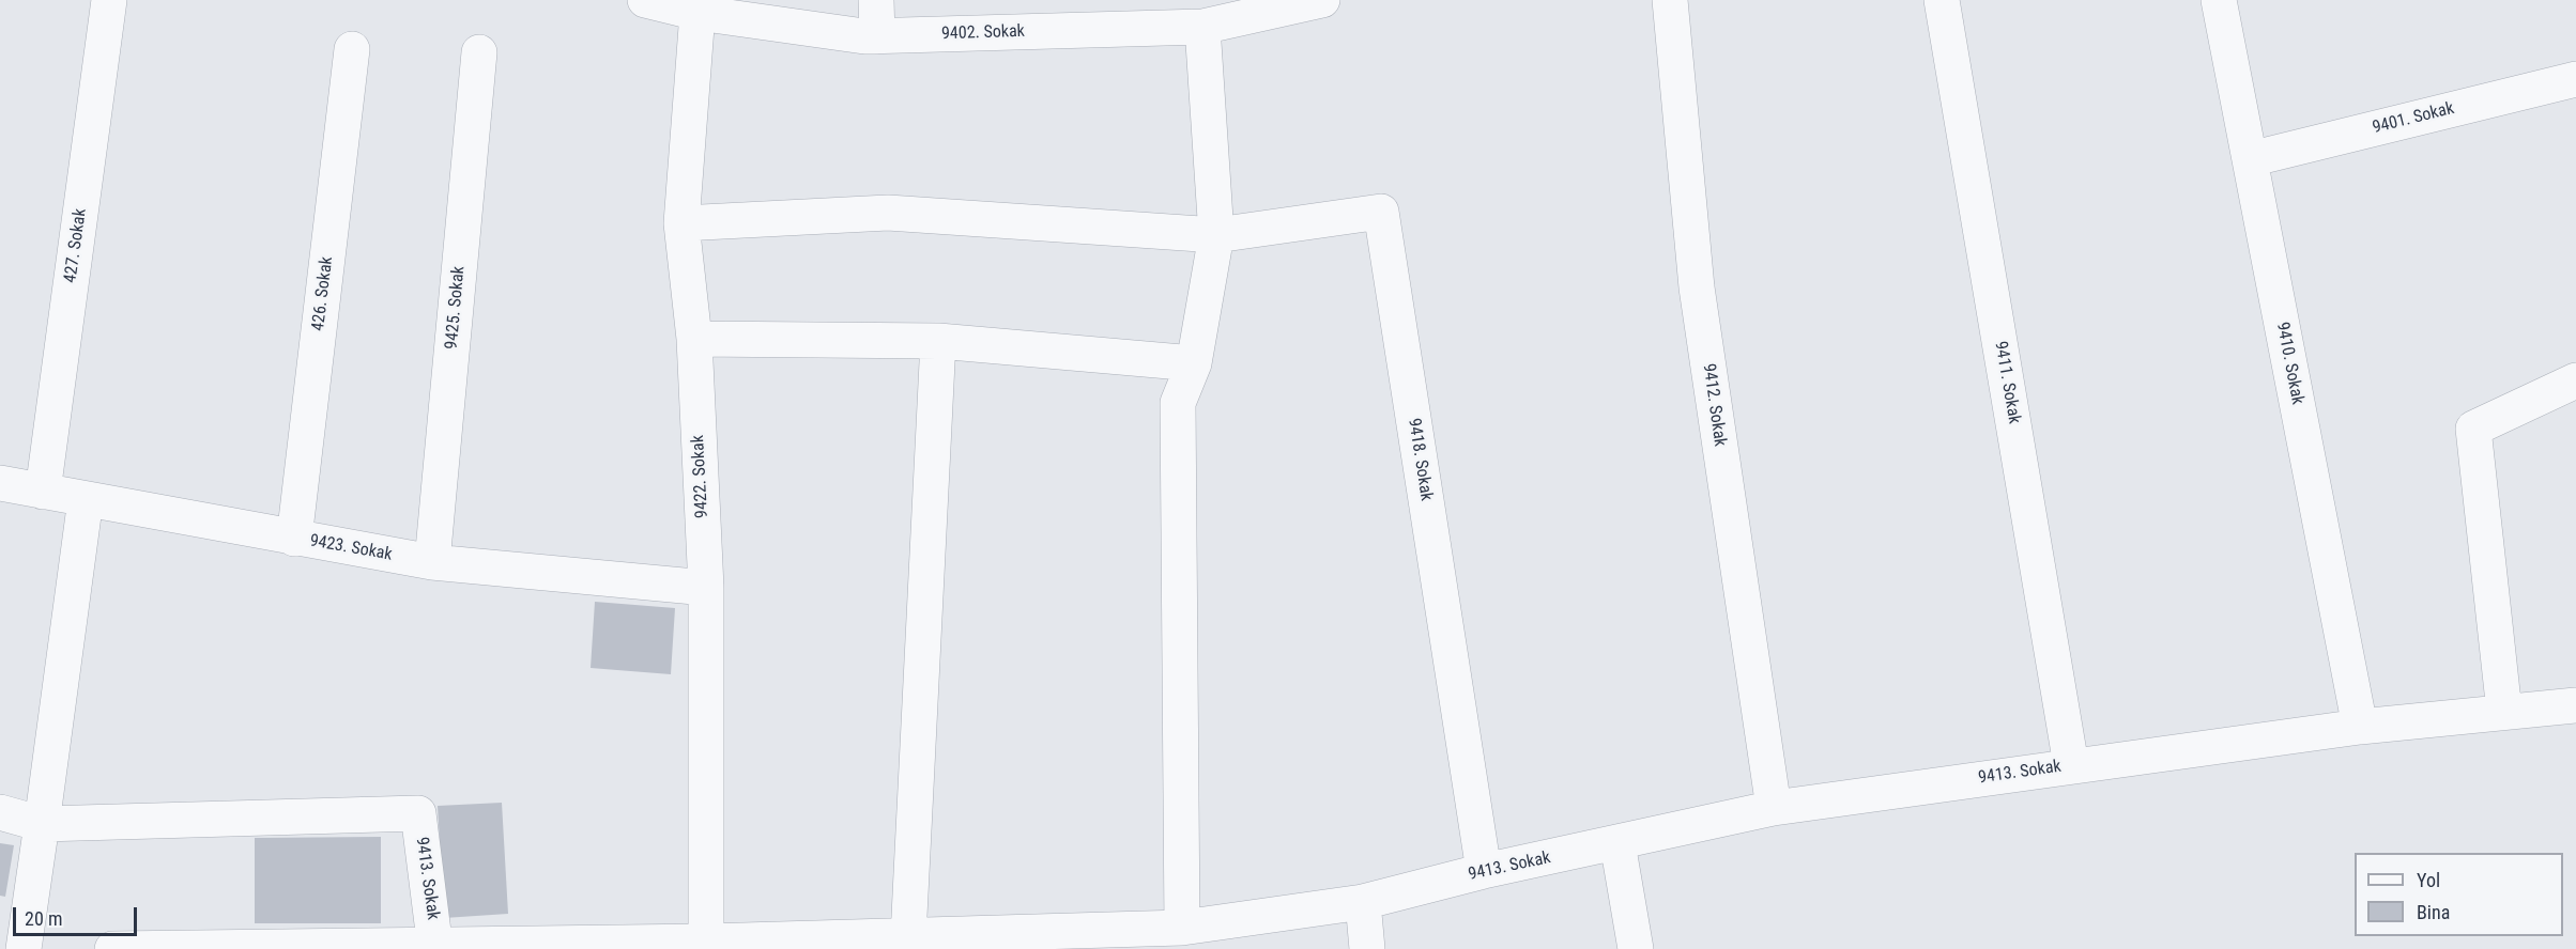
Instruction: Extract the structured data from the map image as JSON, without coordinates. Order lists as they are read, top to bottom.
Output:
{
  "streets": {
    "street": [
      "9402. Sokak",
      "9401. Sokak",
      "427. Sokak",
      "426. Sokak",
      "9425. Sokak",
      "9410. Sokak",
      "9411. Sokak",
      "9412. Sokak",
      "9418. Sokak",
      "9422. Sokak",
      "9423. Sokak",
      "9413. Sokak"
    ]
  },
  "crossings": [
    ["9402. Sokak", "9422. Sokak"],
    ["9401. Sokak", "9410. Sokak"],
    ["427. Sokak", "9423. Sokak"],
    ["426. Sokak", "9423. Sokak"],
    ["9425. Sokak", "9423. Sokak"],
    ["9410. Sokak", "9413. Sokak"],
    ["9411. Sokak", "9413. Sokak"],
    ["9412. Sokak", "9413. Sokak"],
    ["9418. Sokak", "9413. Sokak"],
    ["9422. Sokak", "9423. Sokak"],
    ["9422. Sokak", "9413. Sokak"]
  ],
  "legend": ["Yol", "Bina"],
  "scale_bar": "20 m"
}
